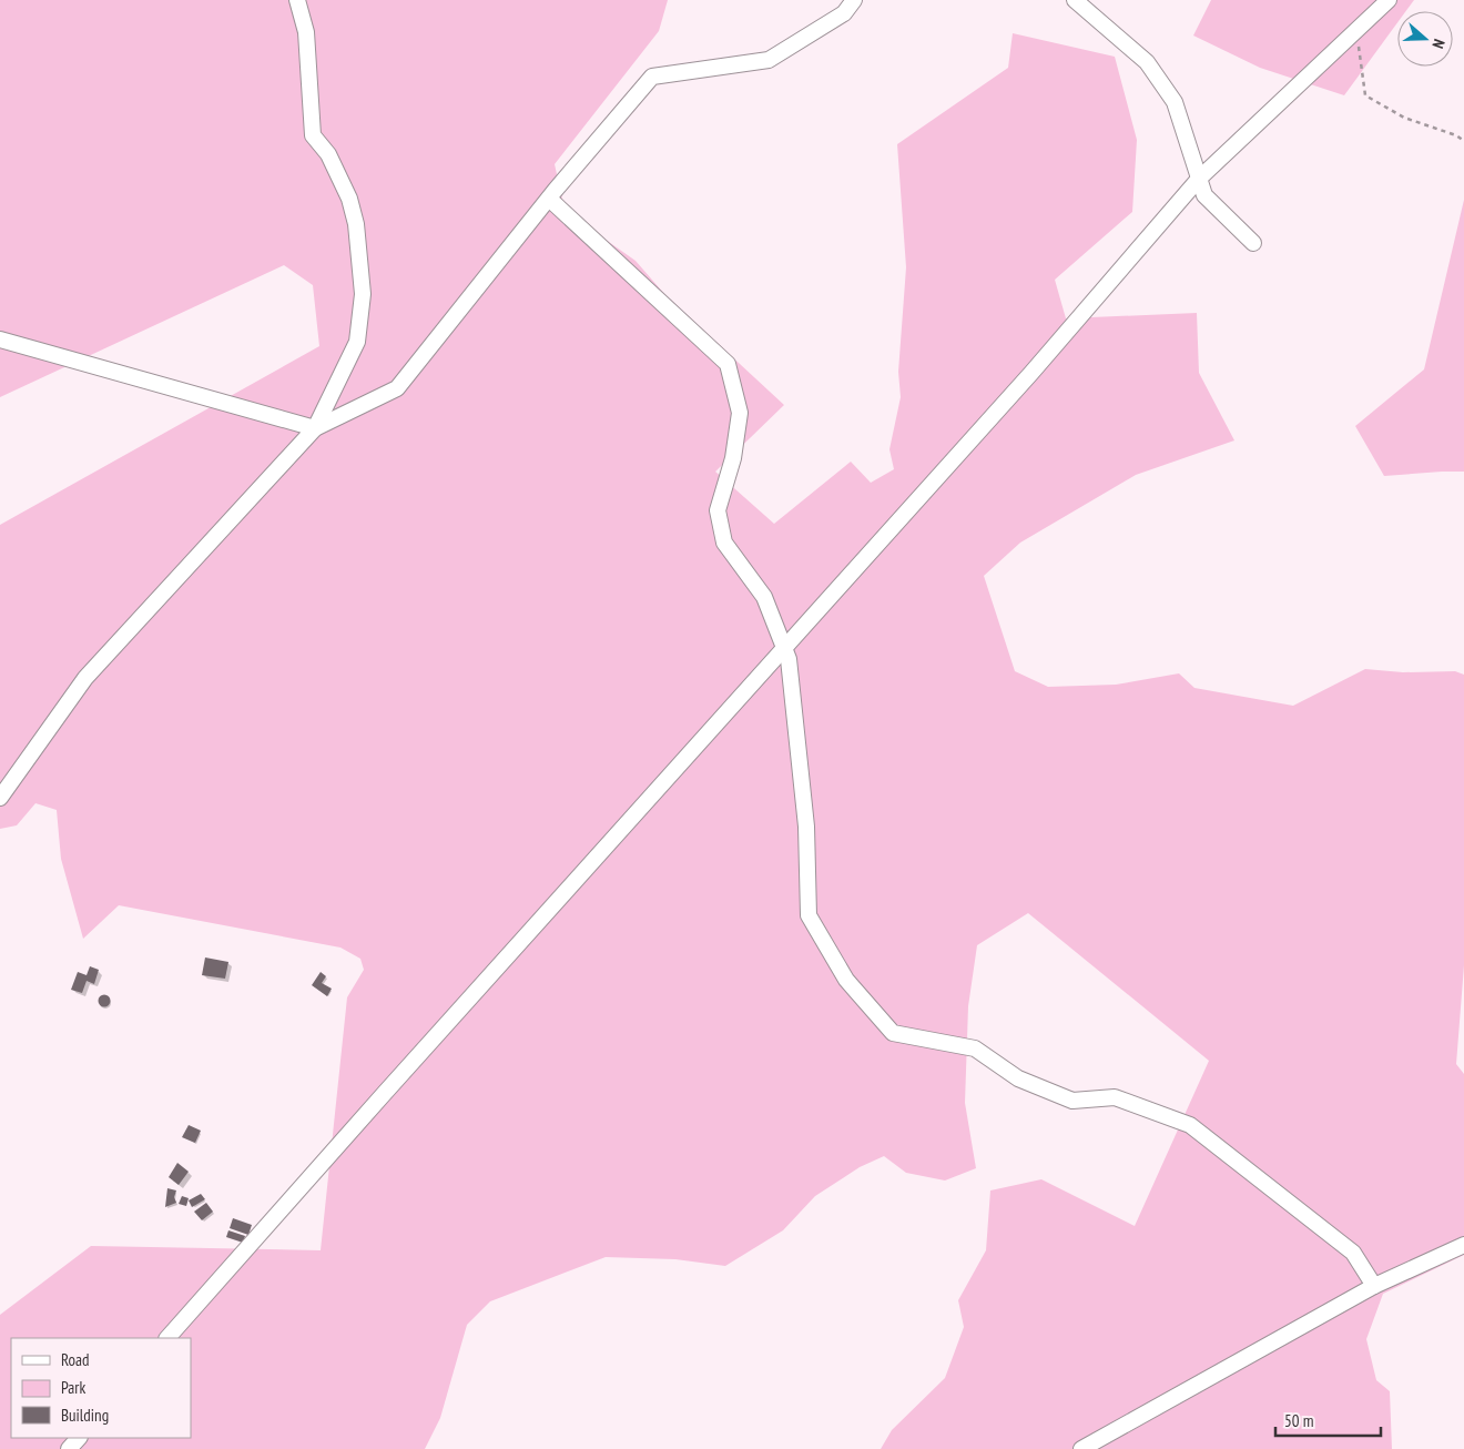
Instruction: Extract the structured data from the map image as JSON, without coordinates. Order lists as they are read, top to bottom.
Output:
{
  "legend": ["Road", "Park", "Building"],
  "scale_bar": "50 m",
  "north": "right"
}
